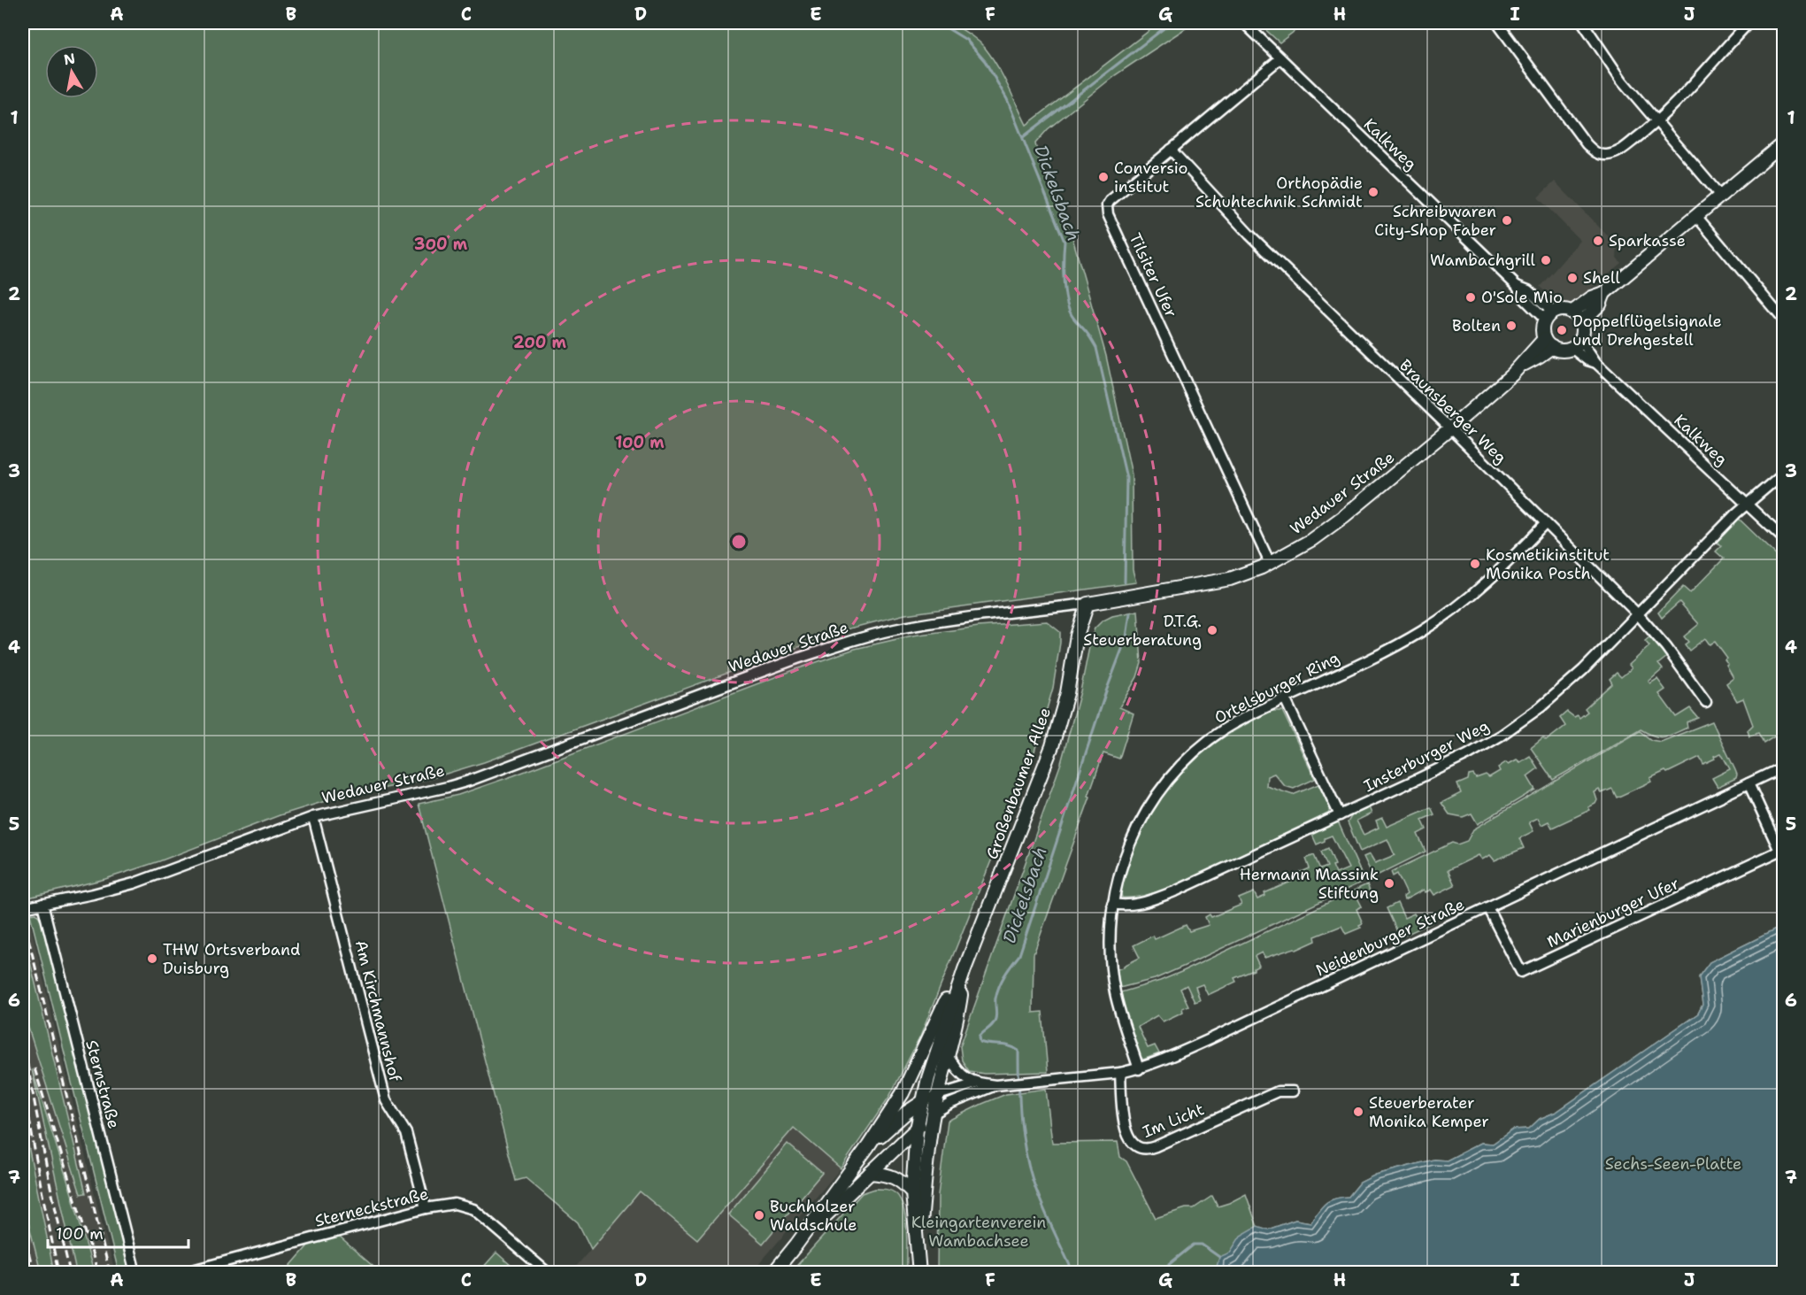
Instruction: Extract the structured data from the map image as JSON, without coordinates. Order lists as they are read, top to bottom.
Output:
{
  "streets": {
    "main road": ["Wedauer Straße", "Großenbaumer Allee"],
    "street": [
      "Kalkweg",
      "Tilsiter Ufer",
      "Braunsberger Weg",
      "Ortelsburger Ring",
      "Insterburger Weg",
      "Marienburger Ufer",
      "Neidenburger Straße",
      "Am Kirchmannshof",
      "Sternstraße",
      "Im Licht",
      "Sterneckstraße"
    ]
  },
  "crossings": [
    ["Kalkweg", "Tilsiter Ufer"],
    ["Kalkweg", "Wedauer Straße"],
    ["Kalkweg", "Insterburger Weg"],
    ["Tilsiter Ufer", "Braunsberger Weg"],
    ["Tilsiter Ufer", "Wedauer Straße"],
    ["Braunsberger Weg", "Wedauer Straße"],
    ["Braunsberger Weg", "Ortelsburger Ring"],
    ["Braunsberger Weg", "Insterburger Weg"],
    ["Wedauer Straße", "Großenbaumer Allee"],
    ["Wedauer Straße", "Am Kirchmannshof"],
    ["Wedauer Straße", "Sternstraße"],
    ["Ortelsburger Ring", "Insterburger Weg"],
    ["Ortelsburger Ring", "Neidenburger Straße"],
    ["Großenbaumer Allee", "Neidenburger Straße"],
    ["Marienburger Ufer", "Neidenburger Straße"],
    ["Neidenburger Straße", "Im Licht"],
    ["Am Kirchmannshof", "Sterneckstraße"]
  ],
  "water": ["Dickelsbach"],
  "parks": ["Sechs-Seen-Platte", "Kleingartenverein Wambachsee"],
  "places": [
    "Conversio institut",
    "Orthopädie Schuhtechnik Schmidt",
    "Schreibwaren City-Shop Faber",
    "Sparkasse",
    "Wambachgrill",
    "Shell",
    "O'Sole Mio",
    "Bolten",
    "Doppelflügelsignale und Drehgestell",
    "Kosmetikinstitut Monika Posth",
    "D.T.G. Steuerberatung",
    "Hermann Massink Stiftung",
    "THW Ortsverband Duisburg",
    "Steuerberater Monika Kemper",
    "Buchholzer Waldschule"
  ],
  "scale_bar": "100 m",
  "north": "top",
  "grid": {
    "columns": [
      "A",
      "B",
      "C",
      "D",
      "E",
      "F",
      "G",
      "H",
      "I",
      "J"
    ],
    "rows": [
      "1",
      "2",
      "3",
      "4",
      "5",
      "6",
      "7"
    ]
  },
  "rings": ["300 m", "200 m", "100 m"]
}
